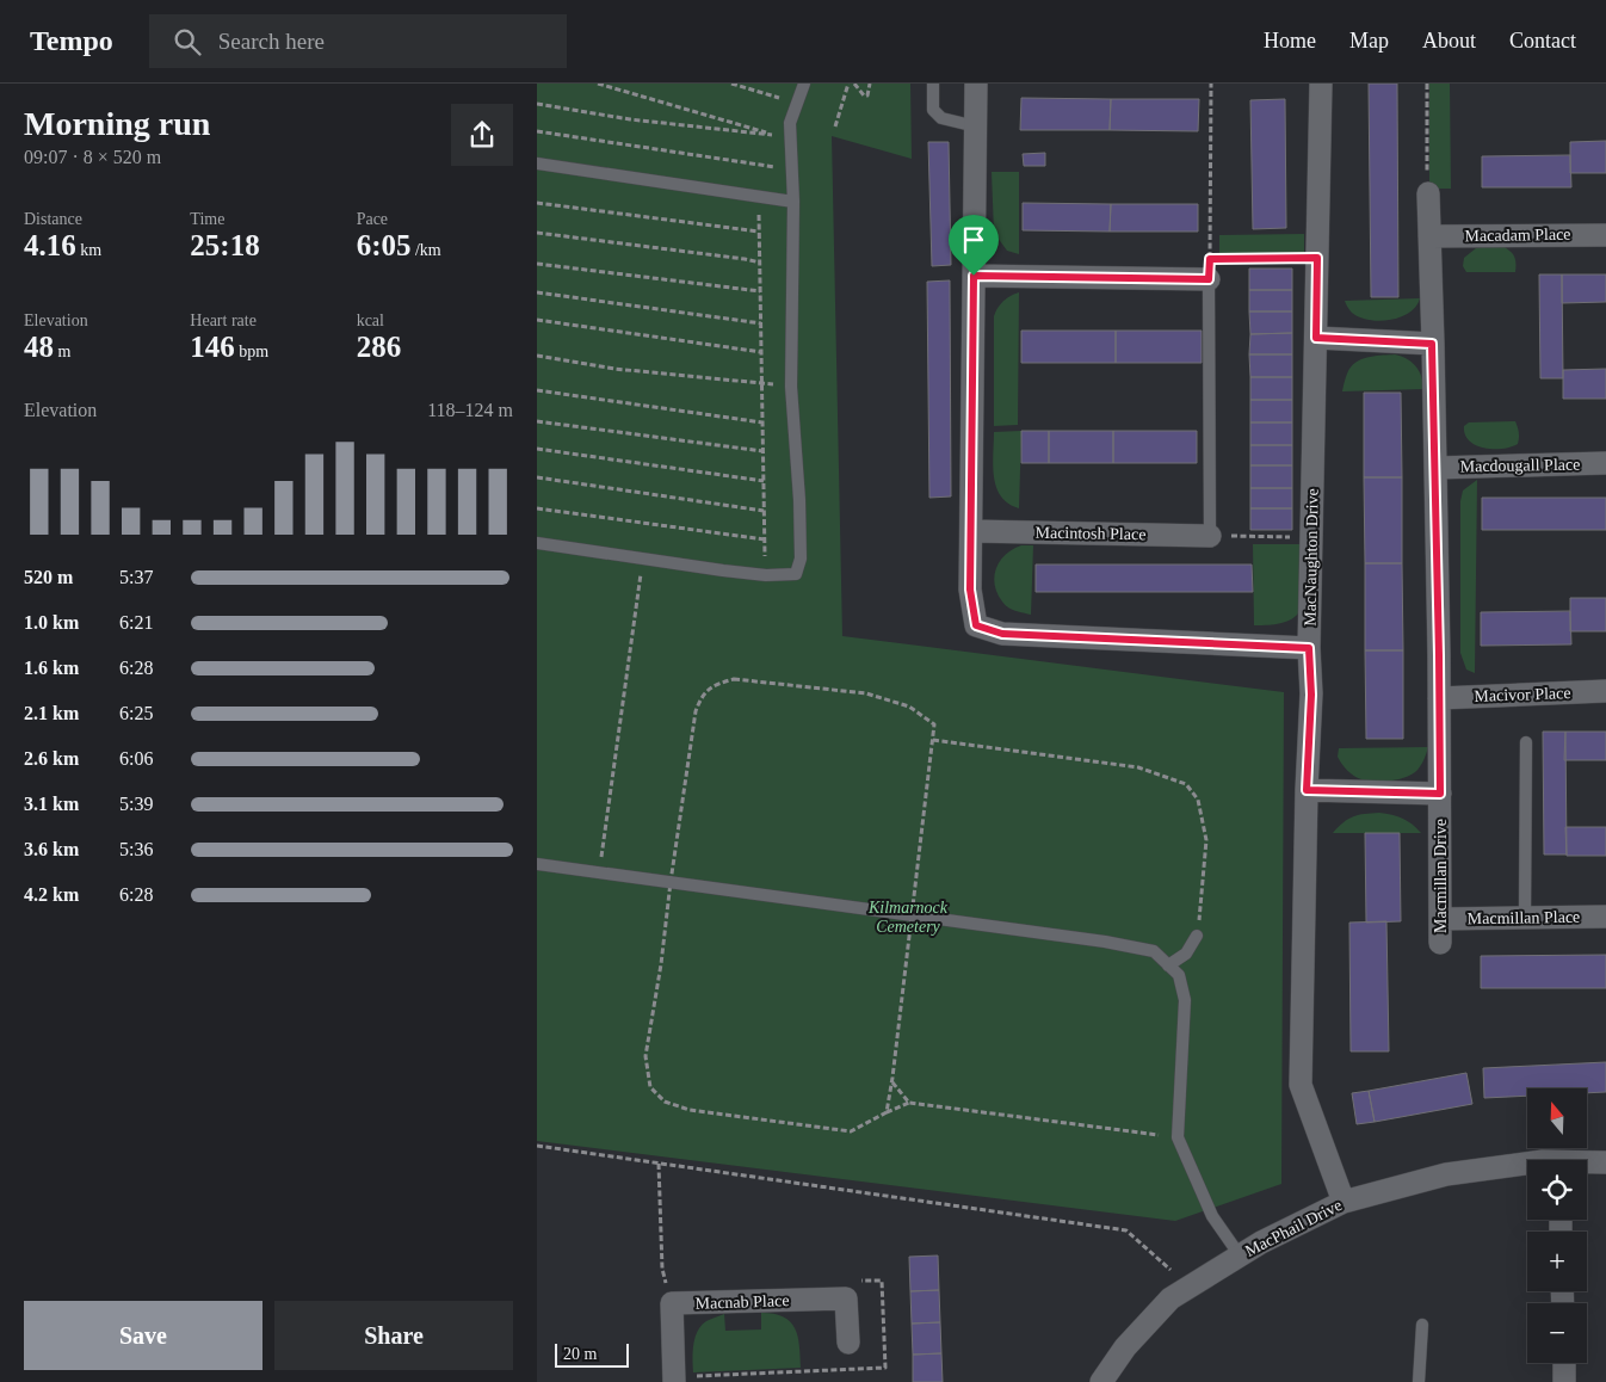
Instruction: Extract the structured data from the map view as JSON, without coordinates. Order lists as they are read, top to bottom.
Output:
{
  "streets": {
    "street": [
      "Macadam Place",
      "Macdougall Place",
      "Macintosh Place",
      "MacNaughton Drive",
      "Macivor Place",
      "Macmillan Drive",
      "Macmillan Place",
      "MacPhail Drive",
      "Macnab Place"
    ]
  },
  "crossings": [
    ["Macadam Place", "Macmillan Drive"],
    ["Macdougall Place", "Macmillan Drive"],
    ["MacNaughton Drive", "MacPhail Drive"],
    ["Macivor Place", "Macmillan Drive"],
    ["Macmillan Drive", "Macmillan Place"]
  ],
  "parks": ["Kilmarnock Cemetery"],
  "scale_bar": "20 m",
  "north": "top",
  "page": {
    "header": "Tempo",
    "search": "Search here",
    "nav": [
      "Home",
      "Map",
      "About",
      "Contact"
    ],
    "heading": ["Morning run", "09:07 · 8 × 520 m"],
    "stats": [
      ["Distance", "4.16 km"],
      ["Time", "25:18"],
      ["Pace", "6:05 /km"],
      ["Elevation", "48 m"],
      ["Heart rate", "146 bpm"],
      ["kcal", "286"]
    ],
    "chart": ["Elevation", "118–124 m"],
    "list": [
      {
        "name": "520 m",
        "note": "5:37"
      },
      {
        "name": "1.0 km",
        "note": "6:21"
      },
      {
        "name": "1.6 km",
        "note": "6:28"
      },
      {
        "name": "2.1 km",
        "note": "6:25"
      },
      {
        "name": "2.6 km",
        "note": "6:06"
      },
      {
        "name": "3.1 km",
        "note": "5:39"
      },
      {
        "name": "3.6 km",
        "note": "5:36"
      },
      {
        "name": "4.2 km",
        "note": "6:28"
      }
    ],
    "map_buttons": ["+", "−"],
    "buttons": ["Save", "Share"],
    "scale": "20 m"
  }
}
